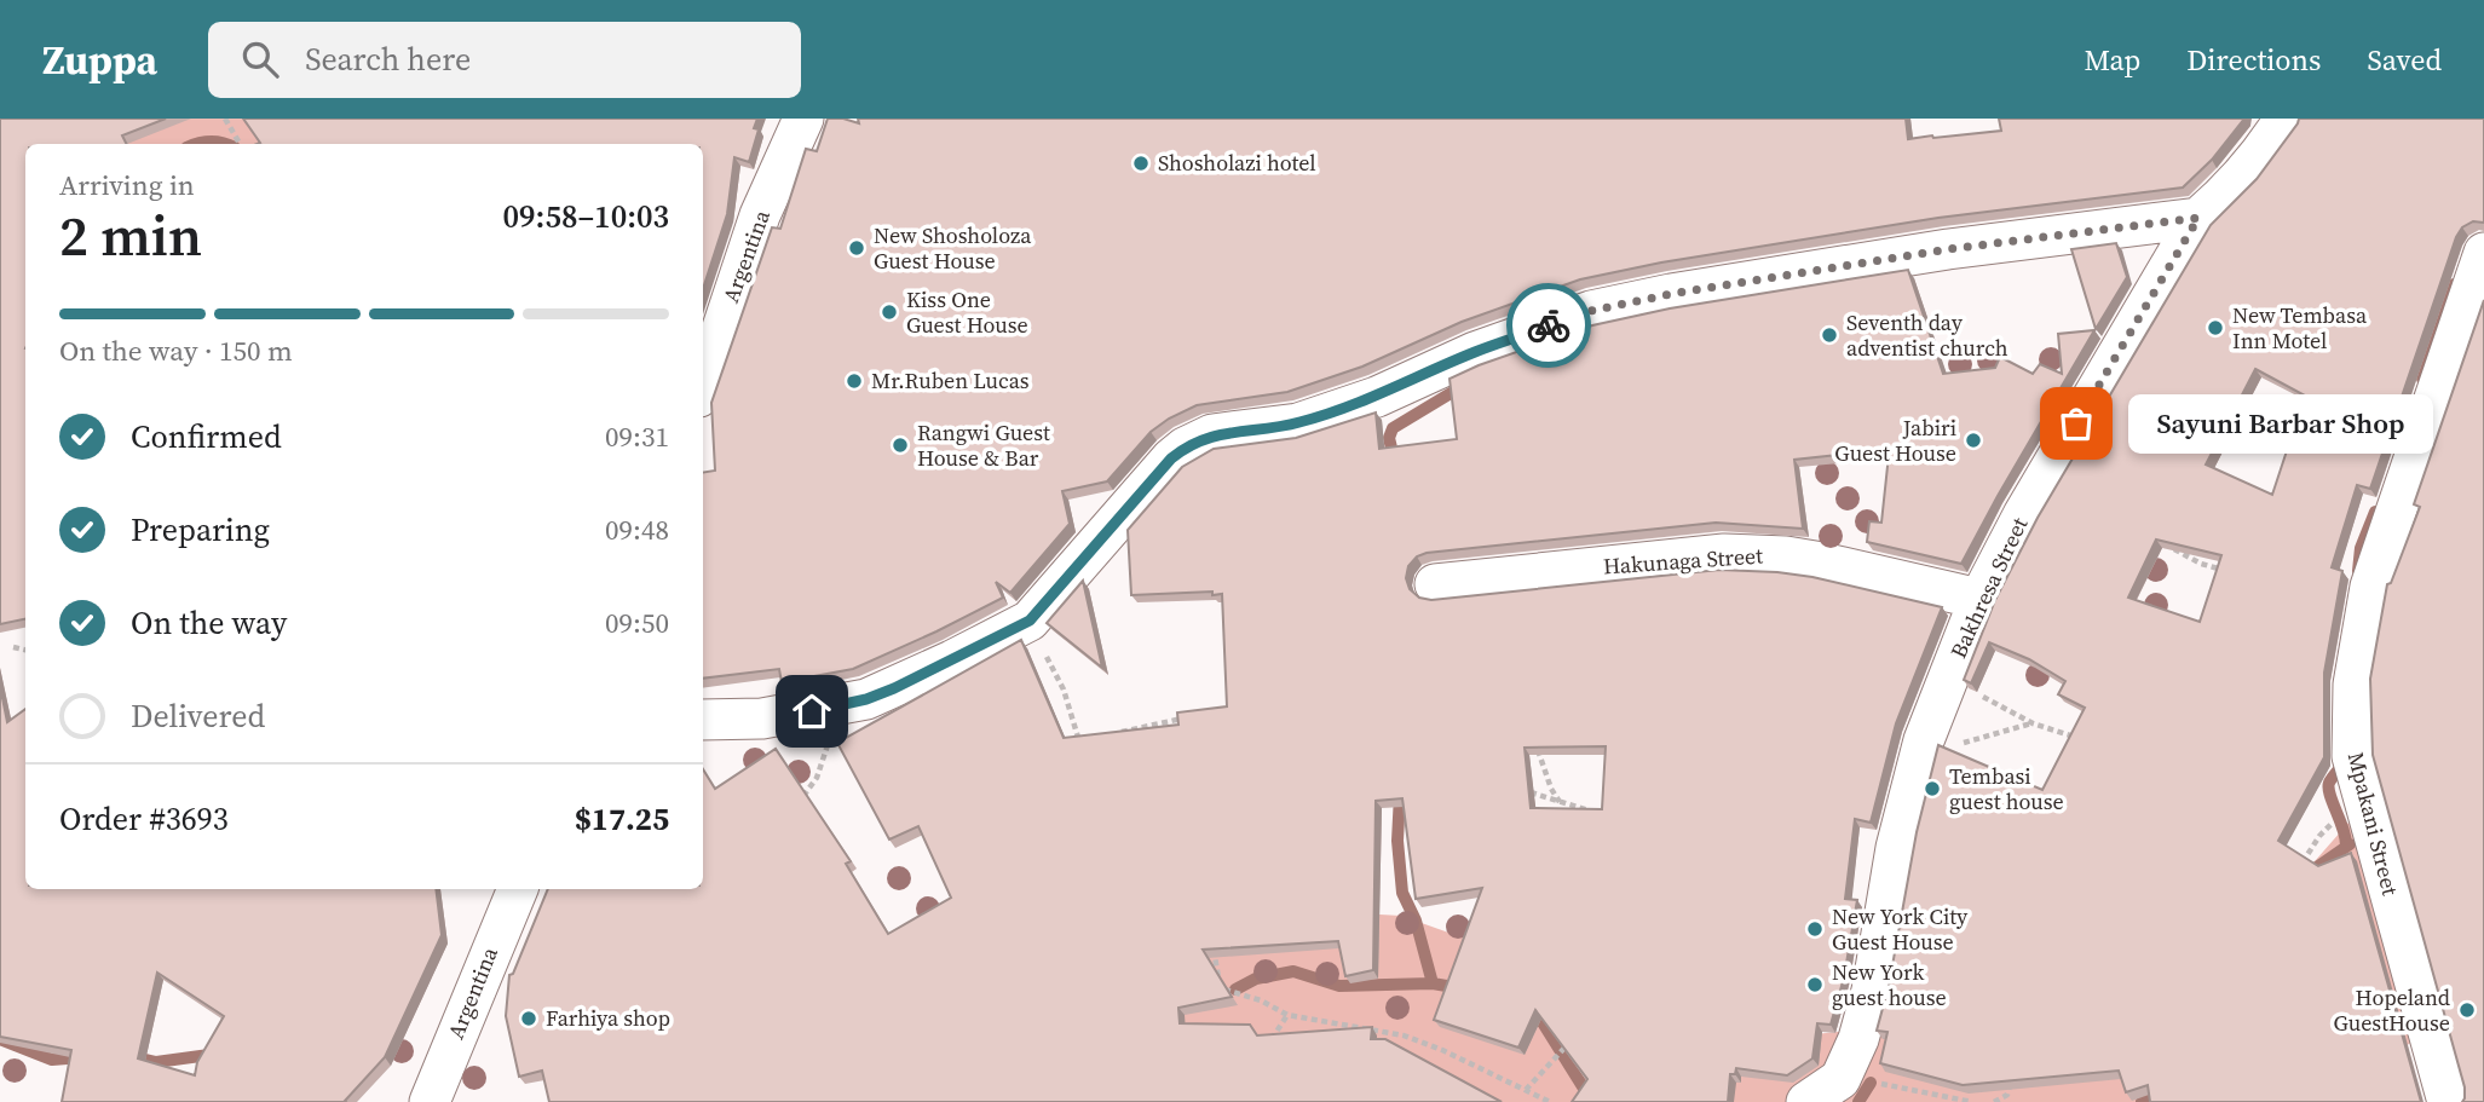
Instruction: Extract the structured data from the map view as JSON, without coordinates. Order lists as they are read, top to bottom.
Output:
{
  "streets": {
    "street": [
      "Argentina",
      "Hakunaga Street",
      "Bakhresa Street",
      "Mpakani Street"
    ]
  },
  "crossings": [
    ["Hakunaga Street", "Bakhresa Street"]
  ],
  "places": [
    "Shosholazi hotel",
    "New Shosholoza Guest House",
    "Kiss One Guest House",
    "New Tembasa Inn Motel",
    "Seventh day adventist church",
    "Mr.Ruben Lucas",
    "Sayuni Barbar Shop",
    "Jabiri Guest House",
    "Rangwi Guest House & Bar",
    "Tembasi guest house",
    "New York City Guest House",
    "New York guest house",
    "Hopeland GuestHouse",
    "Farhiya shop"
  ],
  "page": {
    "header": "Zuppa",
    "search": "Search here",
    "nav": ["Map", "Directions", "Saved"],
    "heading": ["2 min", "Arriving in", "09:58–10:03"],
    "panel": ["Order #3693", "$17.25"],
    "bar": "On the way · 150 m",
    "list": [
      ["Confirmed", "09:31"],
      ["Preparing", "09:48"],
      ["On the way", "09:50"],
      "Delivered"
    ],
    "bubble": "Sayuni Barbar Shop"
  }
}
